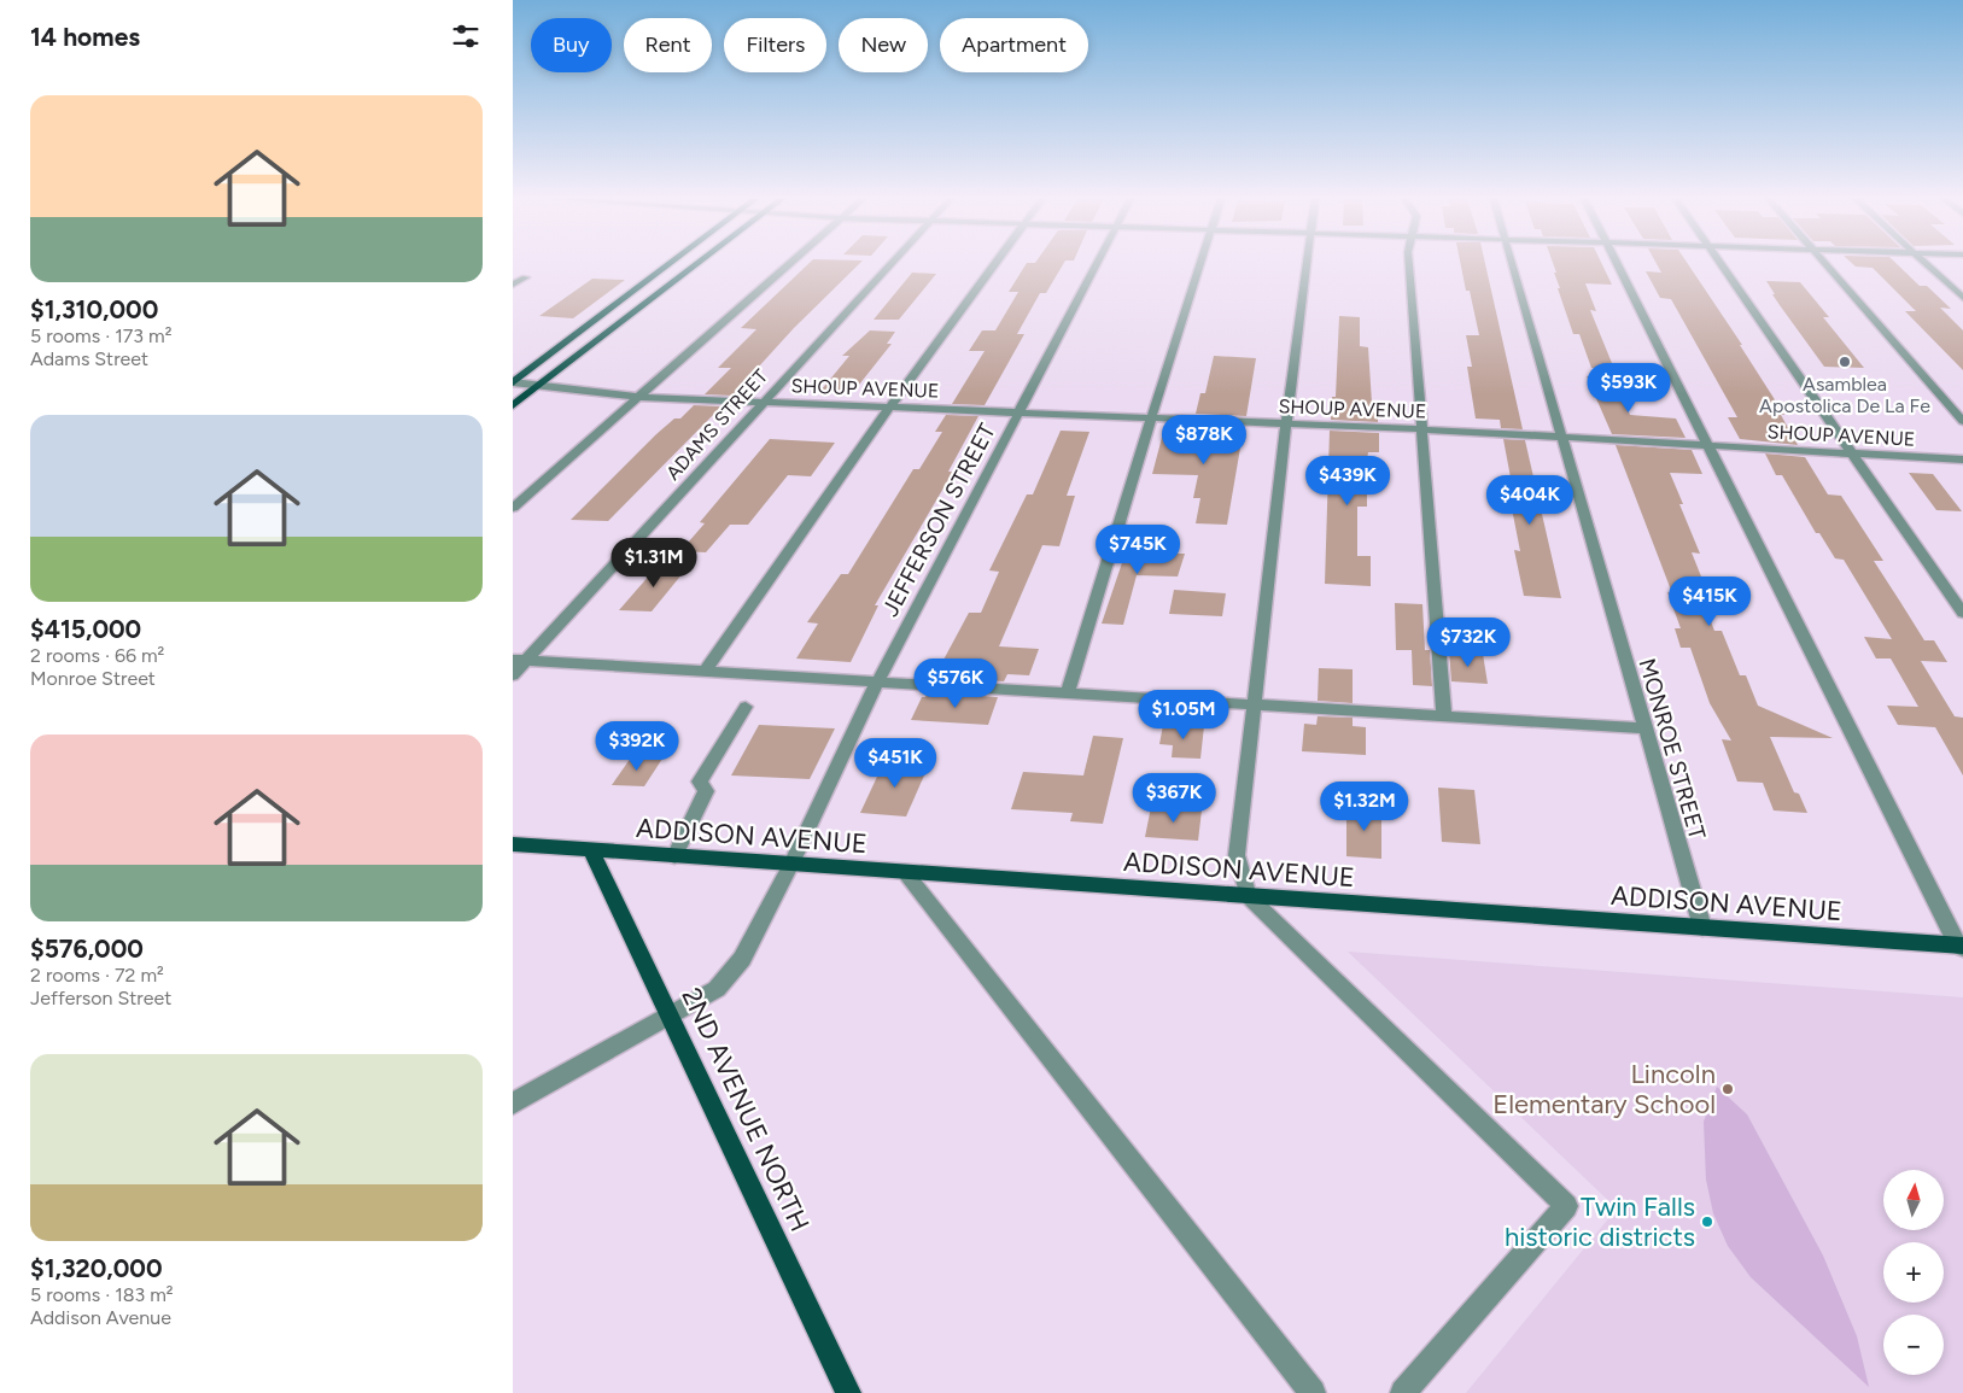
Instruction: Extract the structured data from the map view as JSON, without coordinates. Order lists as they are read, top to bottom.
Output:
{
  "streets": {
    "main road": ["ADDISON AVENUE", "2ND AVENUE NORTH"],
    "street": [
      "SHOUP AVENUE",
      "ADAMS STREET",
      "JEFFERSON STREET",
      "MONROE STREET"
    ]
  },
  "crossings": [
    ["SHOUP AVENUE", "ADAMS STREET"],
    ["SHOUP AVENUE", "JEFFERSON STREET"],
    ["SHOUP AVENUE", "MONROE STREET"],
    ["JEFFERSON STREET", "ADDISON AVENUE"],
    ["JEFFERSON STREET", "2ND AVENUE NORTH"],
    ["MONROE STREET", "ADDISON AVENUE"],
    ["ADDISON AVENUE", "2ND AVENUE NORTH"]
  ],
  "places": ["Asamblea Apostolica De La Fe", "Lincoln Elementary School", "Twin Falls historic districts"],
  "north": "top",
  "page": {
    "heading": "14 homes",
    "chip": [
      "Buy",
      "Rent",
      "Filters",
      "New",
      "Apartment"
    ],
    "list": [
      {
        "name": "$1,310,000",
        "note": "5 rooms · 173 m² · Adams Street"
      },
      {
        "name": "$415,000",
        "note": "2 rooms · 66 m² · Monroe Street"
      },
      {
        "name": "$576,000",
        "note": "2 rooms · 72 m² · Jefferson Street"
      },
      {
        "name": "$1,320,000",
        "note": "5 rooms · 183 m² · Addison Avenue"
      }
    ],
    "price": [
      "$593K",
      "$878K",
      "$439K",
      "$404K",
      "$745K",
      "$1.31M",
      "$415K",
      "$732K",
      "$576K",
      "$1.05M",
      "$392K",
      "$451K",
      "$367K",
      "$1.32M"
    ],
    "map_buttons": ["+", "−"]
  }
}
